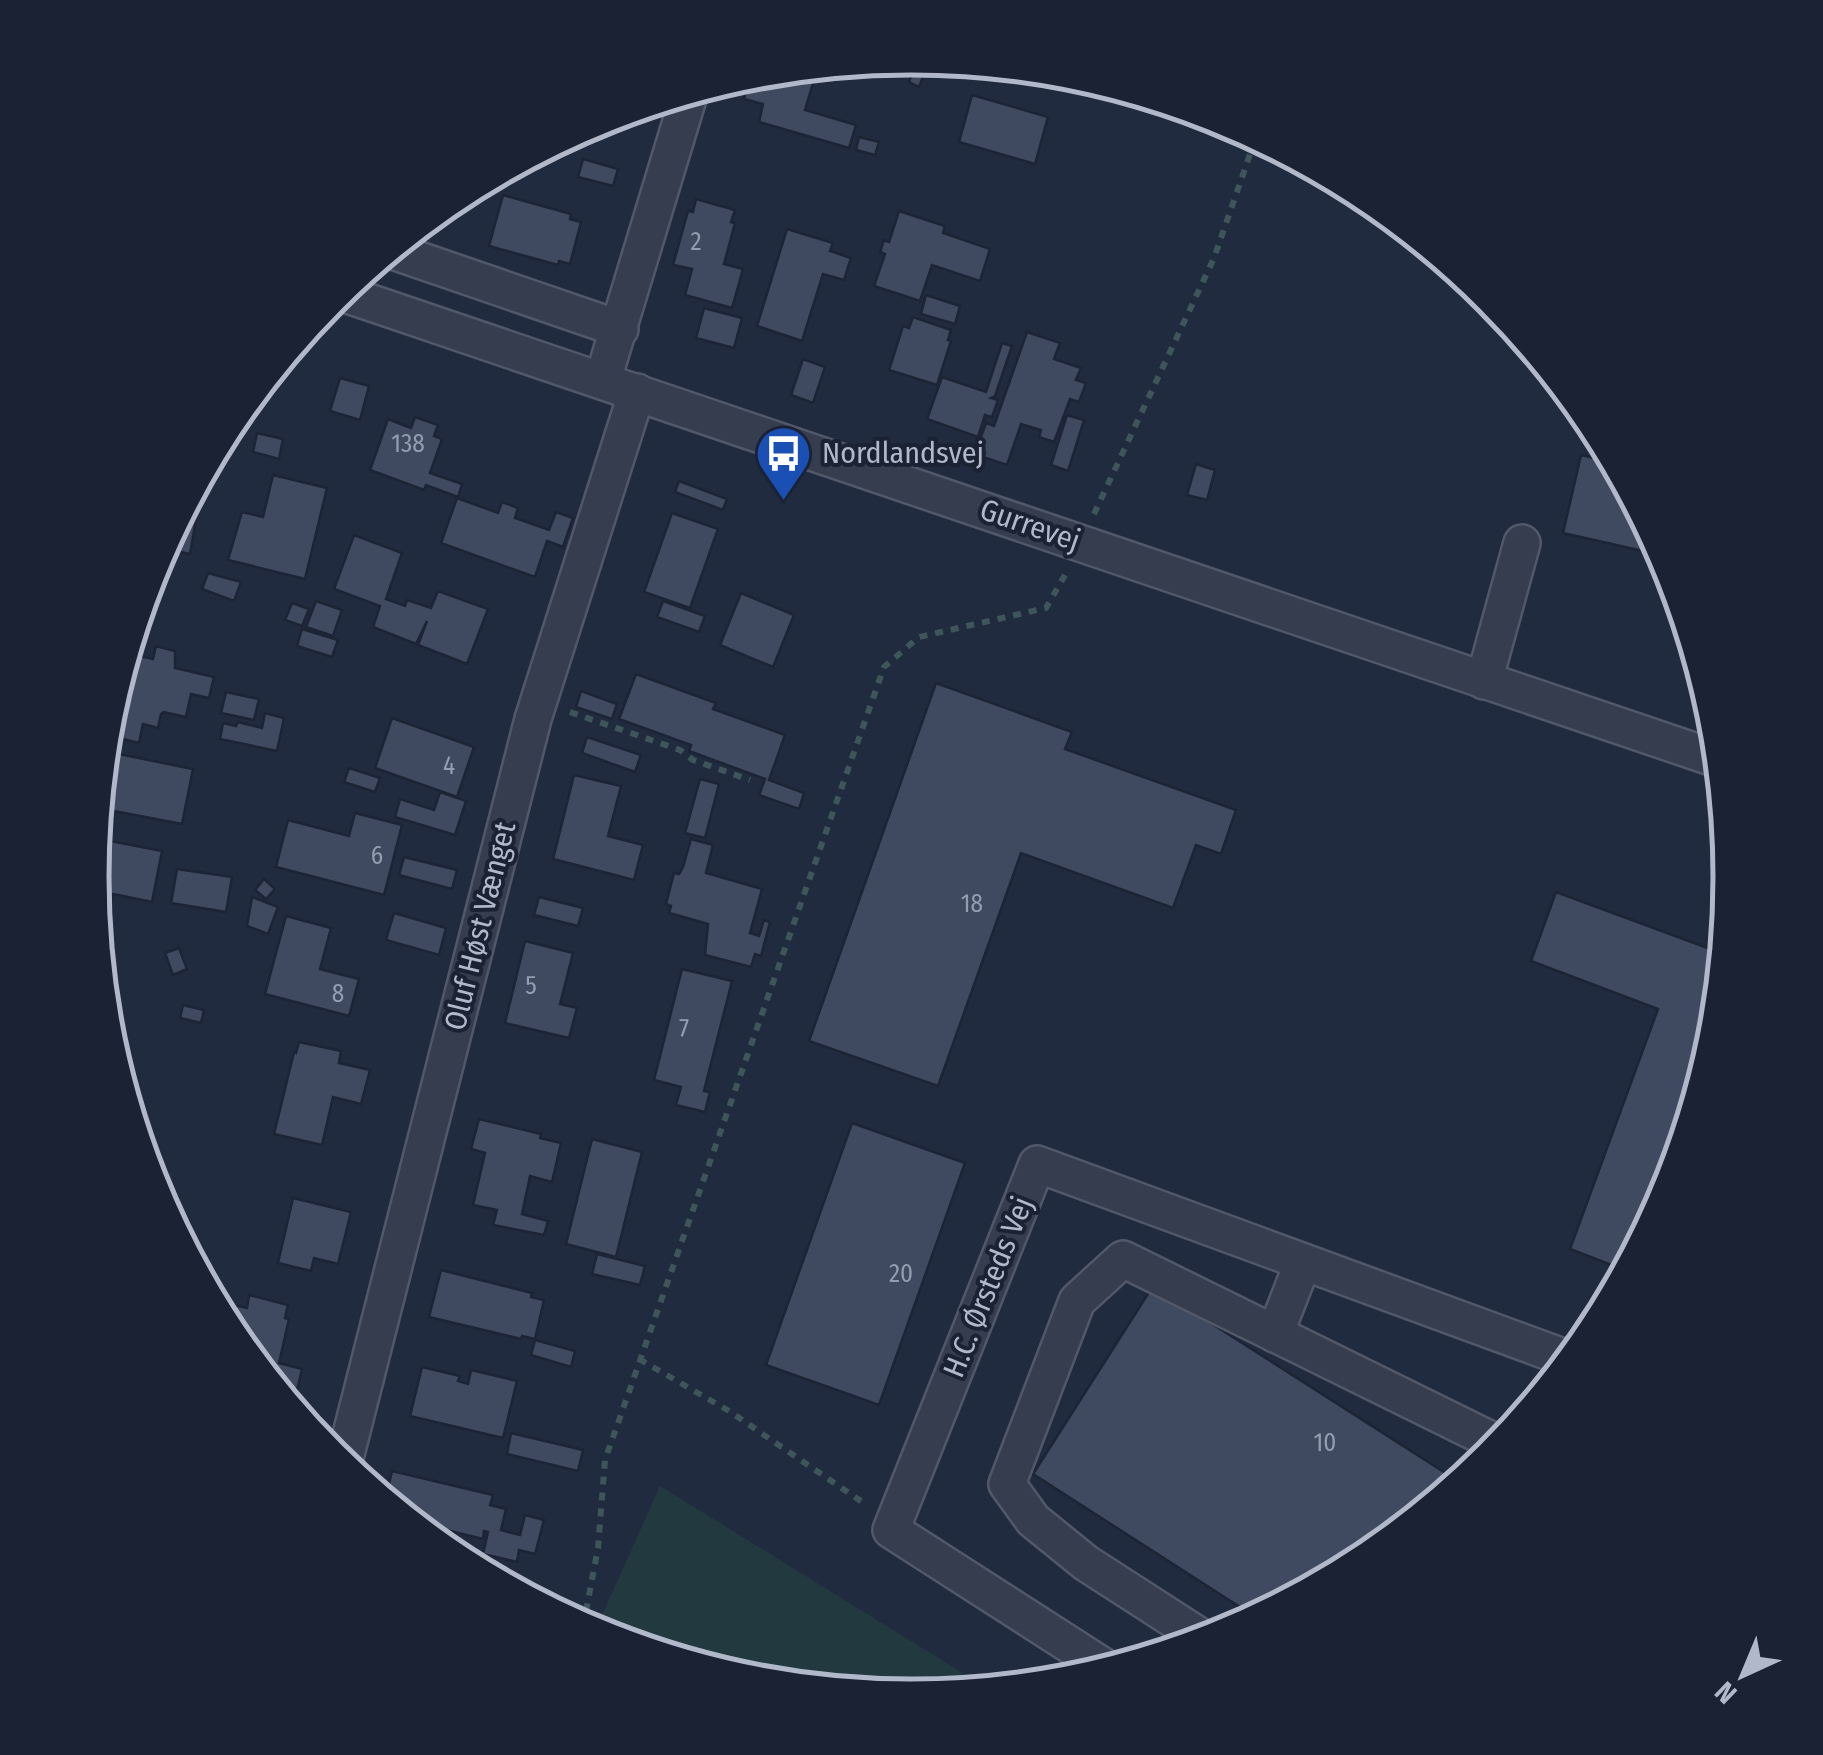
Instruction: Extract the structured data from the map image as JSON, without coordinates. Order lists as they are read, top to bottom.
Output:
{
  "streets": {
    "street": ["Gurrevej", "Oluf Høst Vænget", "H.C. Ørsteds Vej"]
  },
  "crossings": [
    ["Gurrevej", "Oluf Høst Vænget"]
  ],
  "places": {
    "bus stop": ["Nordlandsvej"]
  },
  "house_numbers": [
    "2",
    "138",
    "4",
    "6",
    "18",
    "5",
    "8",
    "7",
    "20",
    "10"
  ],
  "north": "bottom left"
}
